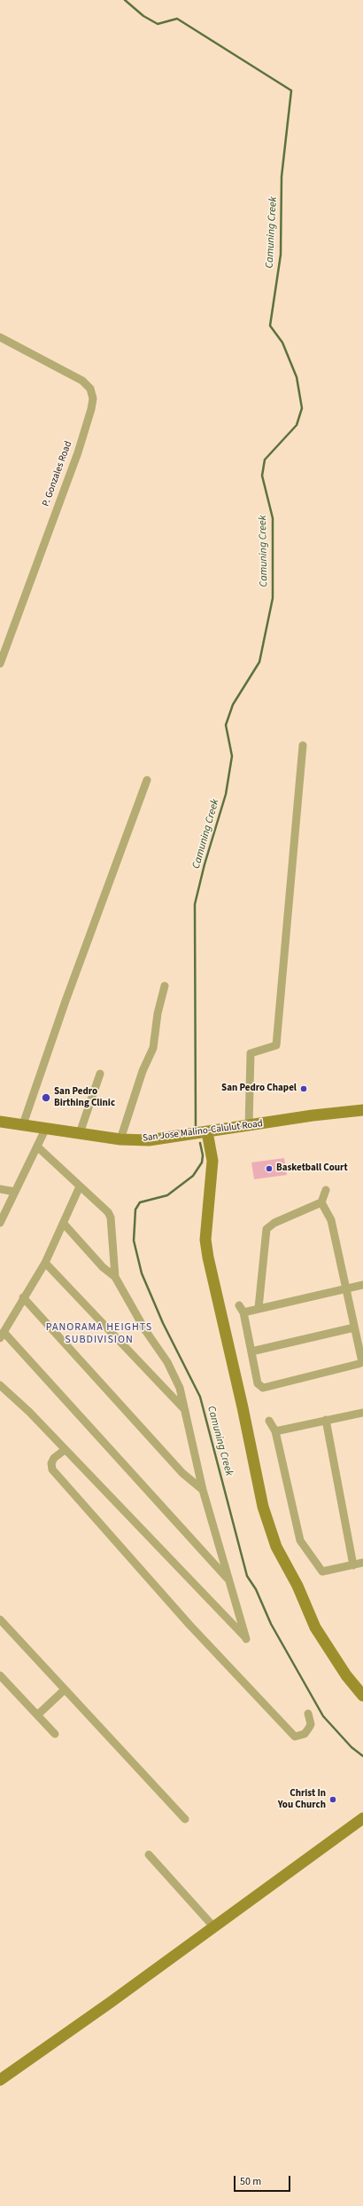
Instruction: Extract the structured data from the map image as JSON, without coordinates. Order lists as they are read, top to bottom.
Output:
{
  "streets": {
    "street": ["P. Gonzales Road", "San Jose Malino-Calulut Road"]
  },
  "districts": ["PANORAMA HEIGHTS SUBDIVISION"],
  "water": ["Camuning Creek"],
  "places": [
    "San Pedro Chapel",
    "San Pedro Birthing Clinic",
    "Basketball Court",
    "Christ In You Church"
  ],
  "scale_bar": "50 m"
}
